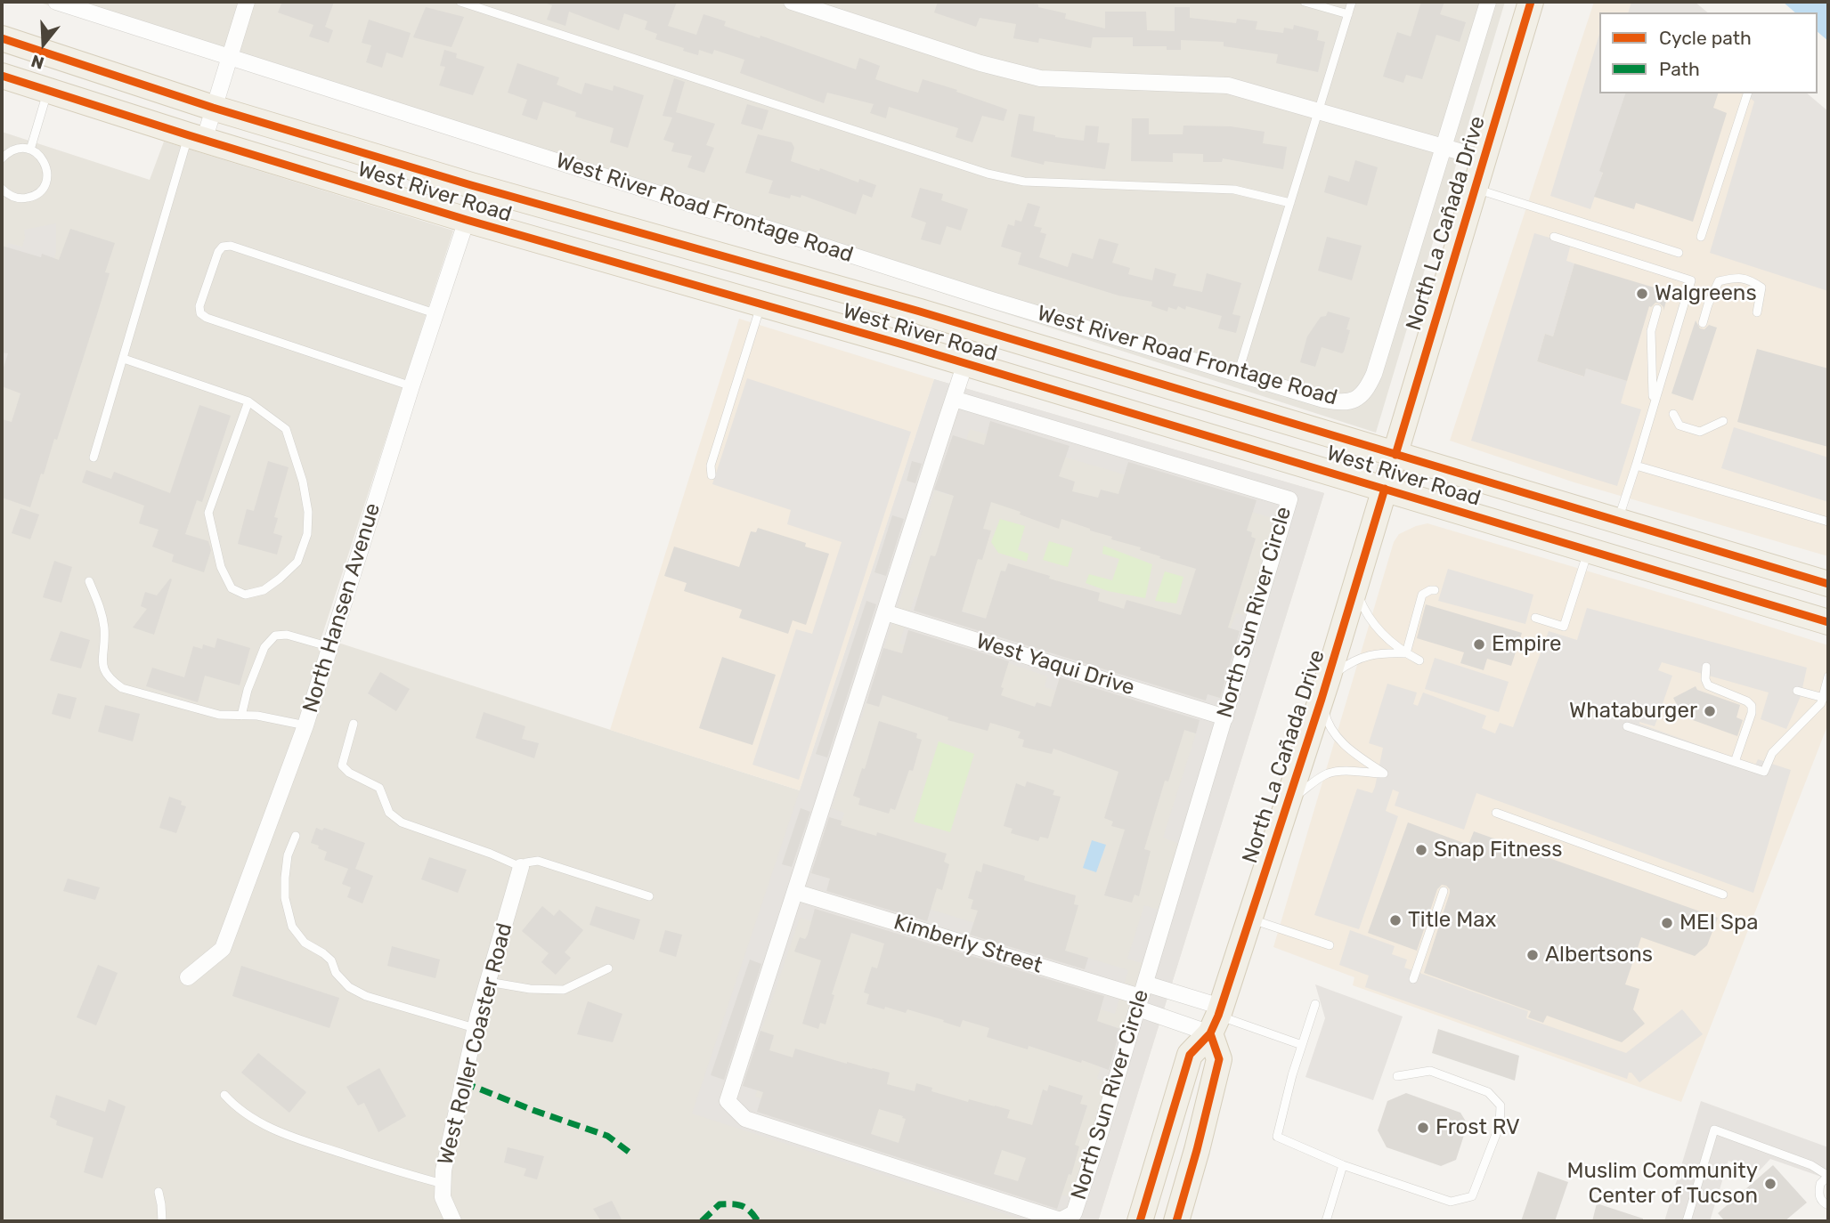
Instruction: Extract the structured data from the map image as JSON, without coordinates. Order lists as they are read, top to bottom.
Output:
{
  "streets": {
    "main road": ["West River Road", "North La Cañada Drive"],
    "street": [
      "West River Road Frontage Road",
      "North Hansen Avenue",
      "North Sun River Circle",
      "West Yaqui Drive",
      "Kimberly Street",
      "West Roller Coaster Road"
    ]
  },
  "crossings": [
    ["West River Road", "North La Cañada Drive"],
    ["West River Road", "North Hansen Avenue"],
    ["West River Road", "North Sun River Circle"],
    ["North La Cañada Drive", "Kimberly Street"],
    ["North Sun River Circle", "West Yaqui Drive"],
    ["North Sun River Circle", "Kimberly Street"]
  ],
  "places": [
    "Walgreens",
    "Empire",
    "Whataburger",
    "Snap Fitness",
    "Title Max",
    "MEI Spa",
    "Albertsons",
    "Frost RV",
    "Muslim Community Center of Tucson"
  ],
  "legend": ["Cycle path", "Path"],
  "north": "bottom"
}
